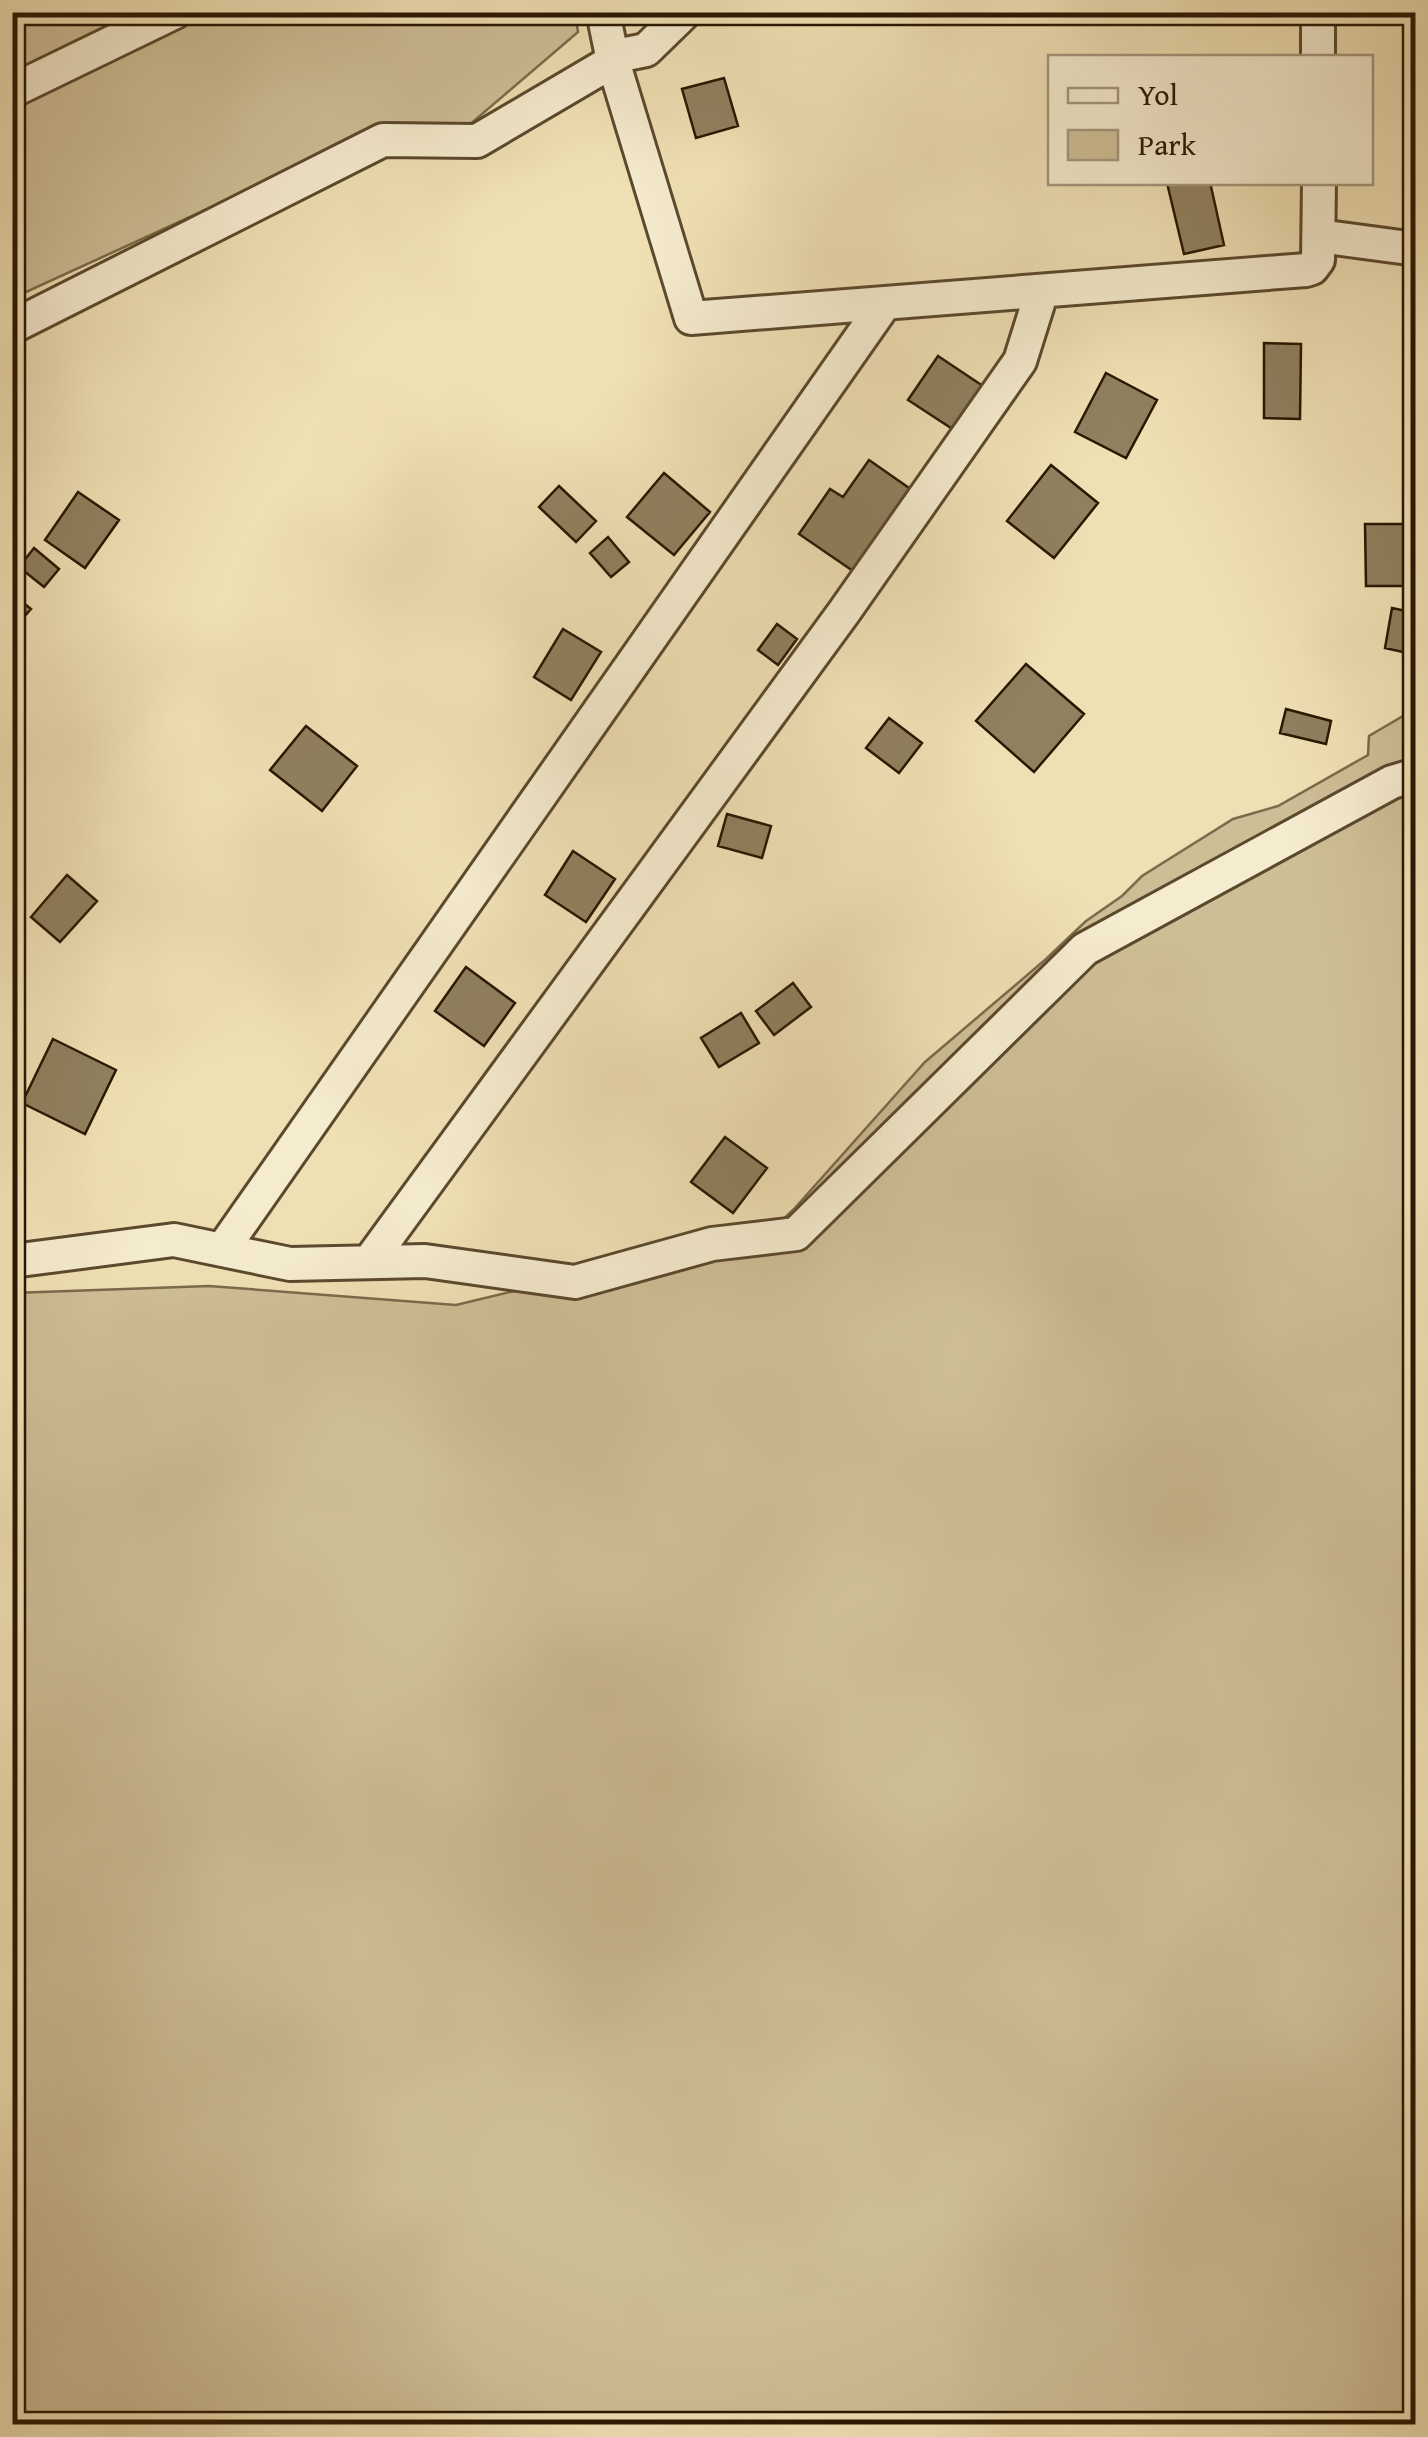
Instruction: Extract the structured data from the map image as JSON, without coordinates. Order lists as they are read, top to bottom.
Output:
{
  "legend": ["Yol", "Park"]
}
